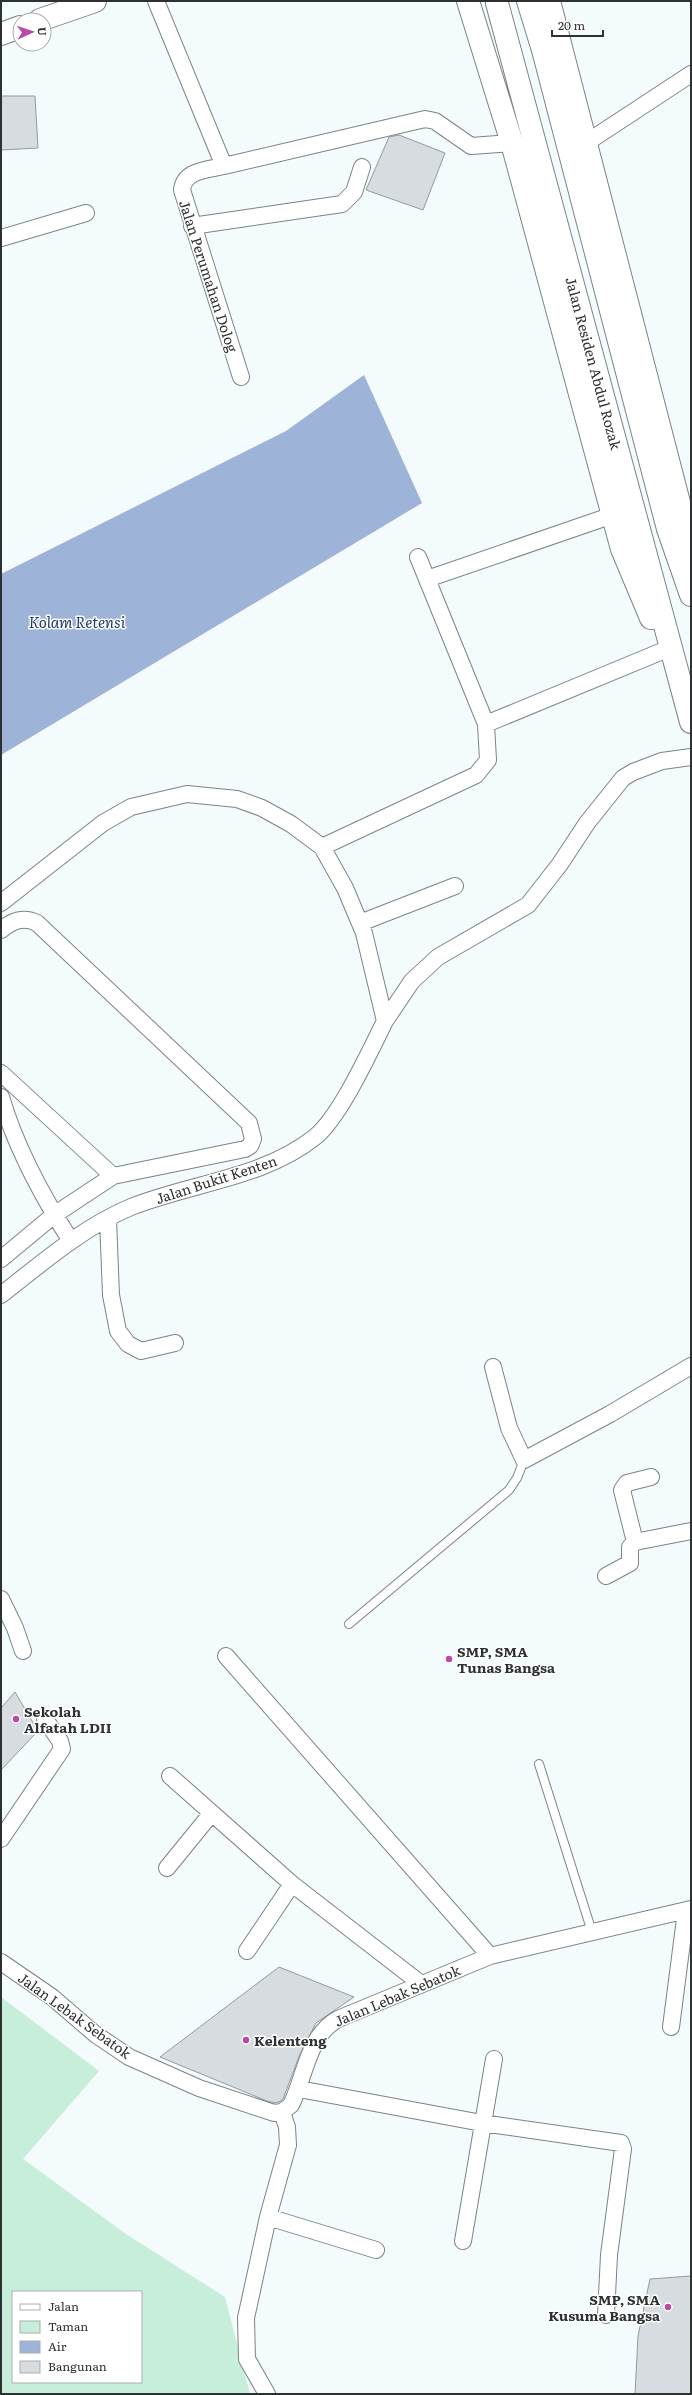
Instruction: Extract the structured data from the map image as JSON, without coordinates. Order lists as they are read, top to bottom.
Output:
{
  "streets": {
    "main road": ["Jalan Residen Abdul Rozak"],
    "street": ["Jalan Perumahan Dolog", "Jalan Bukit Kenten", "Jalan Lebak Sebatok"]
  },
  "water": ["Kolam Retensi"],
  "places": [
    "SMP, SMA Tunas Bangsa",
    "Sekolah Alfatah LDII",
    "Kelenteng",
    "SMP, SMA Kusuma Bangsa"
  ],
  "legend": [
    "Jalan",
    "Taman",
    "Air",
    "Bangunan"
  ],
  "scale_bar": "20 m",
  "north": "right"
}
